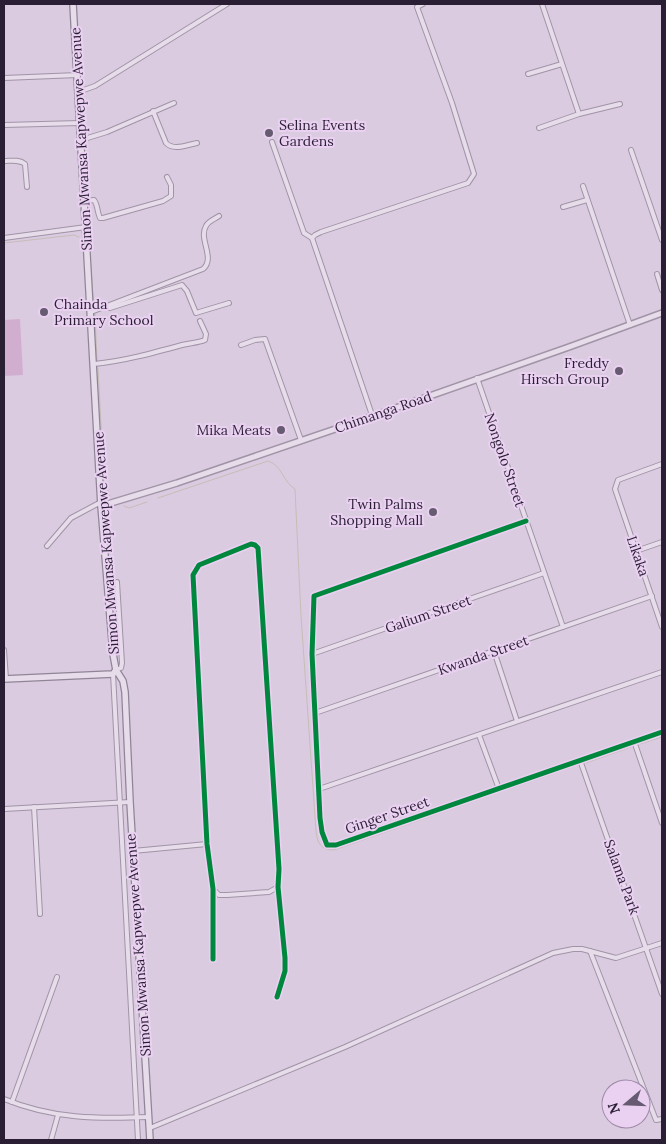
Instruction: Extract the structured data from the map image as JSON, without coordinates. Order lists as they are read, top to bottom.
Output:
{
  "streets": {
    "main road": ["Simon Mwansa Kapwepwe Avenue"],
    "street": [
      "Chimanga Road",
      "Nongolo Street",
      "Likaka",
      "Galium Street",
      "Kwanda Street",
      "Ginger Street",
      "Salama Park"
    ]
  },
  "crossings": [
    ["Simon Mwansa Kapwepwe Avenue", "Chimanga Road"],
    ["Chimanga Road", "Nongolo Street"],
    ["Nongolo Street", "Galium Street"],
    ["Nongolo Street", "Kwanda Street"],
    ["Nongolo Street", "Ginger Street"],
    ["Likaka", "Kwanda Street"],
    ["Galium Street", "Ginger Street"],
    ["Kwanda Street", "Ginger Street"],
    ["Ginger Street", "Salama Park"]
  ],
  "places": [
    "Selina Events Gardens",
    "Chainda Primary School",
    "Freddy Hirsch Group",
    "Mika Meats",
    "Twin Palms Shopping Mall"
  ],
  "north": "left"
}
